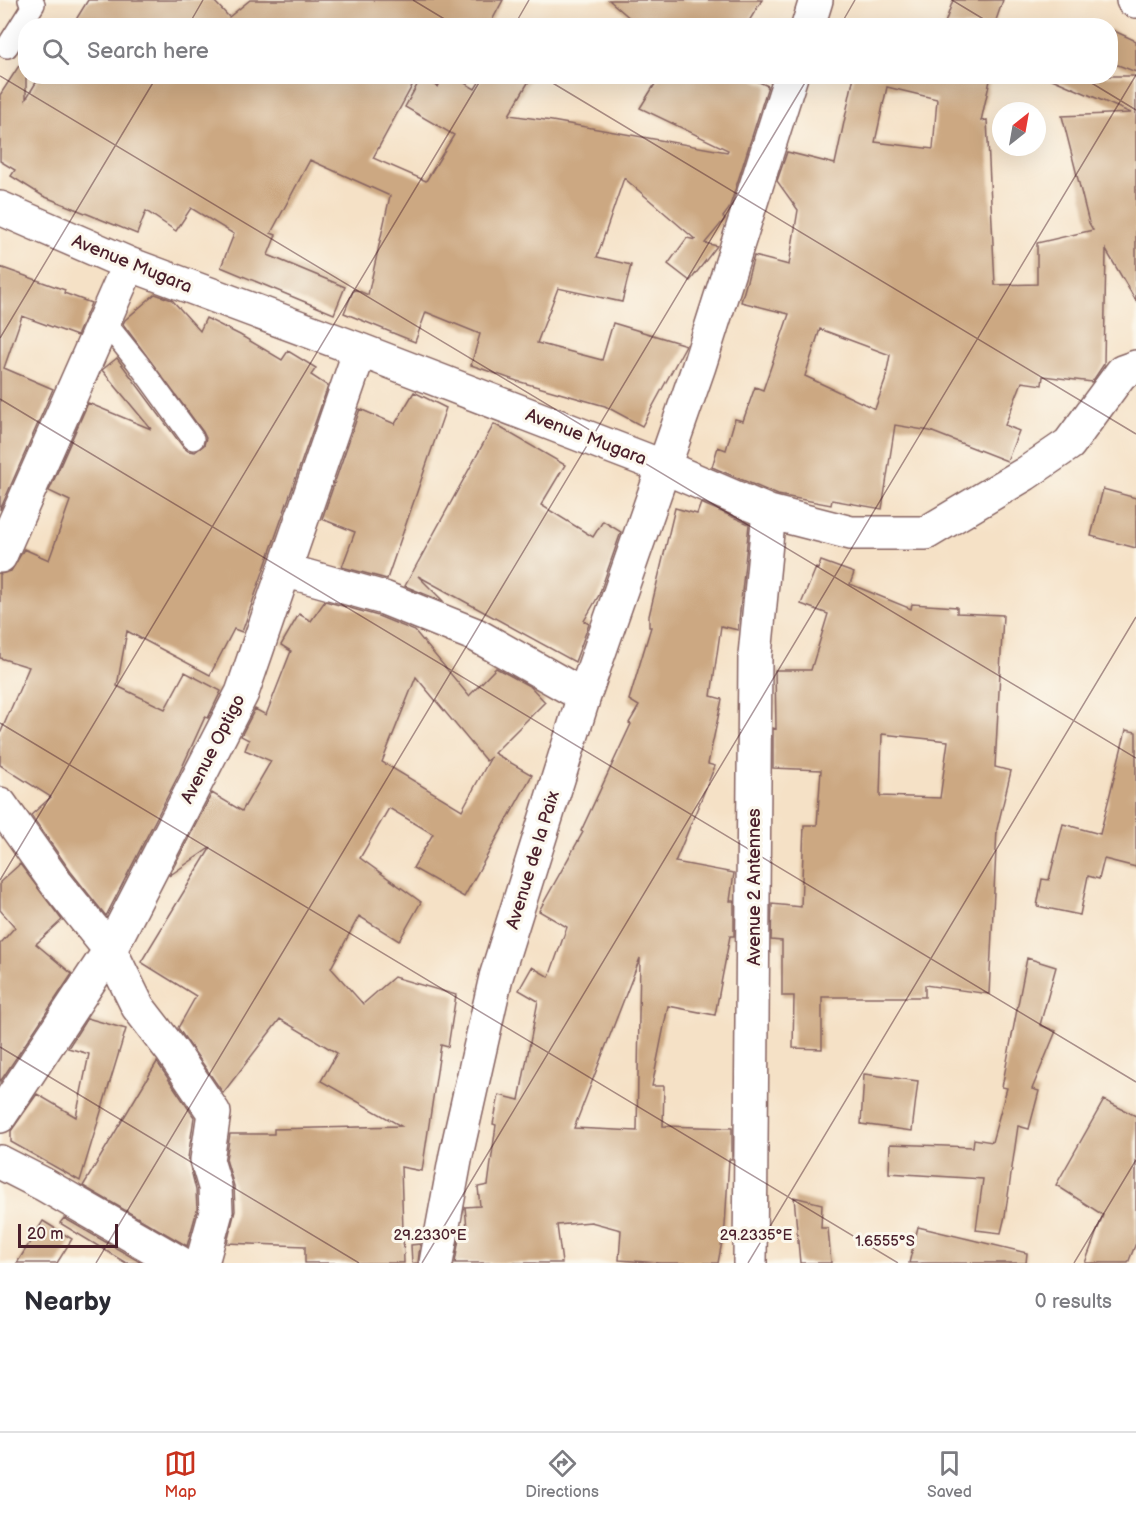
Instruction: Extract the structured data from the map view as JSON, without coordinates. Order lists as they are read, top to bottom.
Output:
{
  "streets": {
    "street": [
      "Avenue Mugara",
      "Avenue Optigo",
      "Avenue de la Paix",
      "Avenue 2 Antennes"
    ]
  },
  "crossings": [
    ["Avenue Mugara", "Avenue Optigo"],
    ["Avenue Mugara", "Avenue de la Paix"],
    ["Avenue Mugara", "Avenue 2 Antennes"]
  ],
  "scale_bar": "20 m",
  "north": "top right",
  "page": {
    "search": "Search here",
    "scale": "20 m",
    "heading": ["Nearby", "0 results"],
    "nav": ["Map", "Directions", "Saved"]
  },
  "coordinates": ["29.2330°E", "29.2335°E", "1.6555°S"]
}
